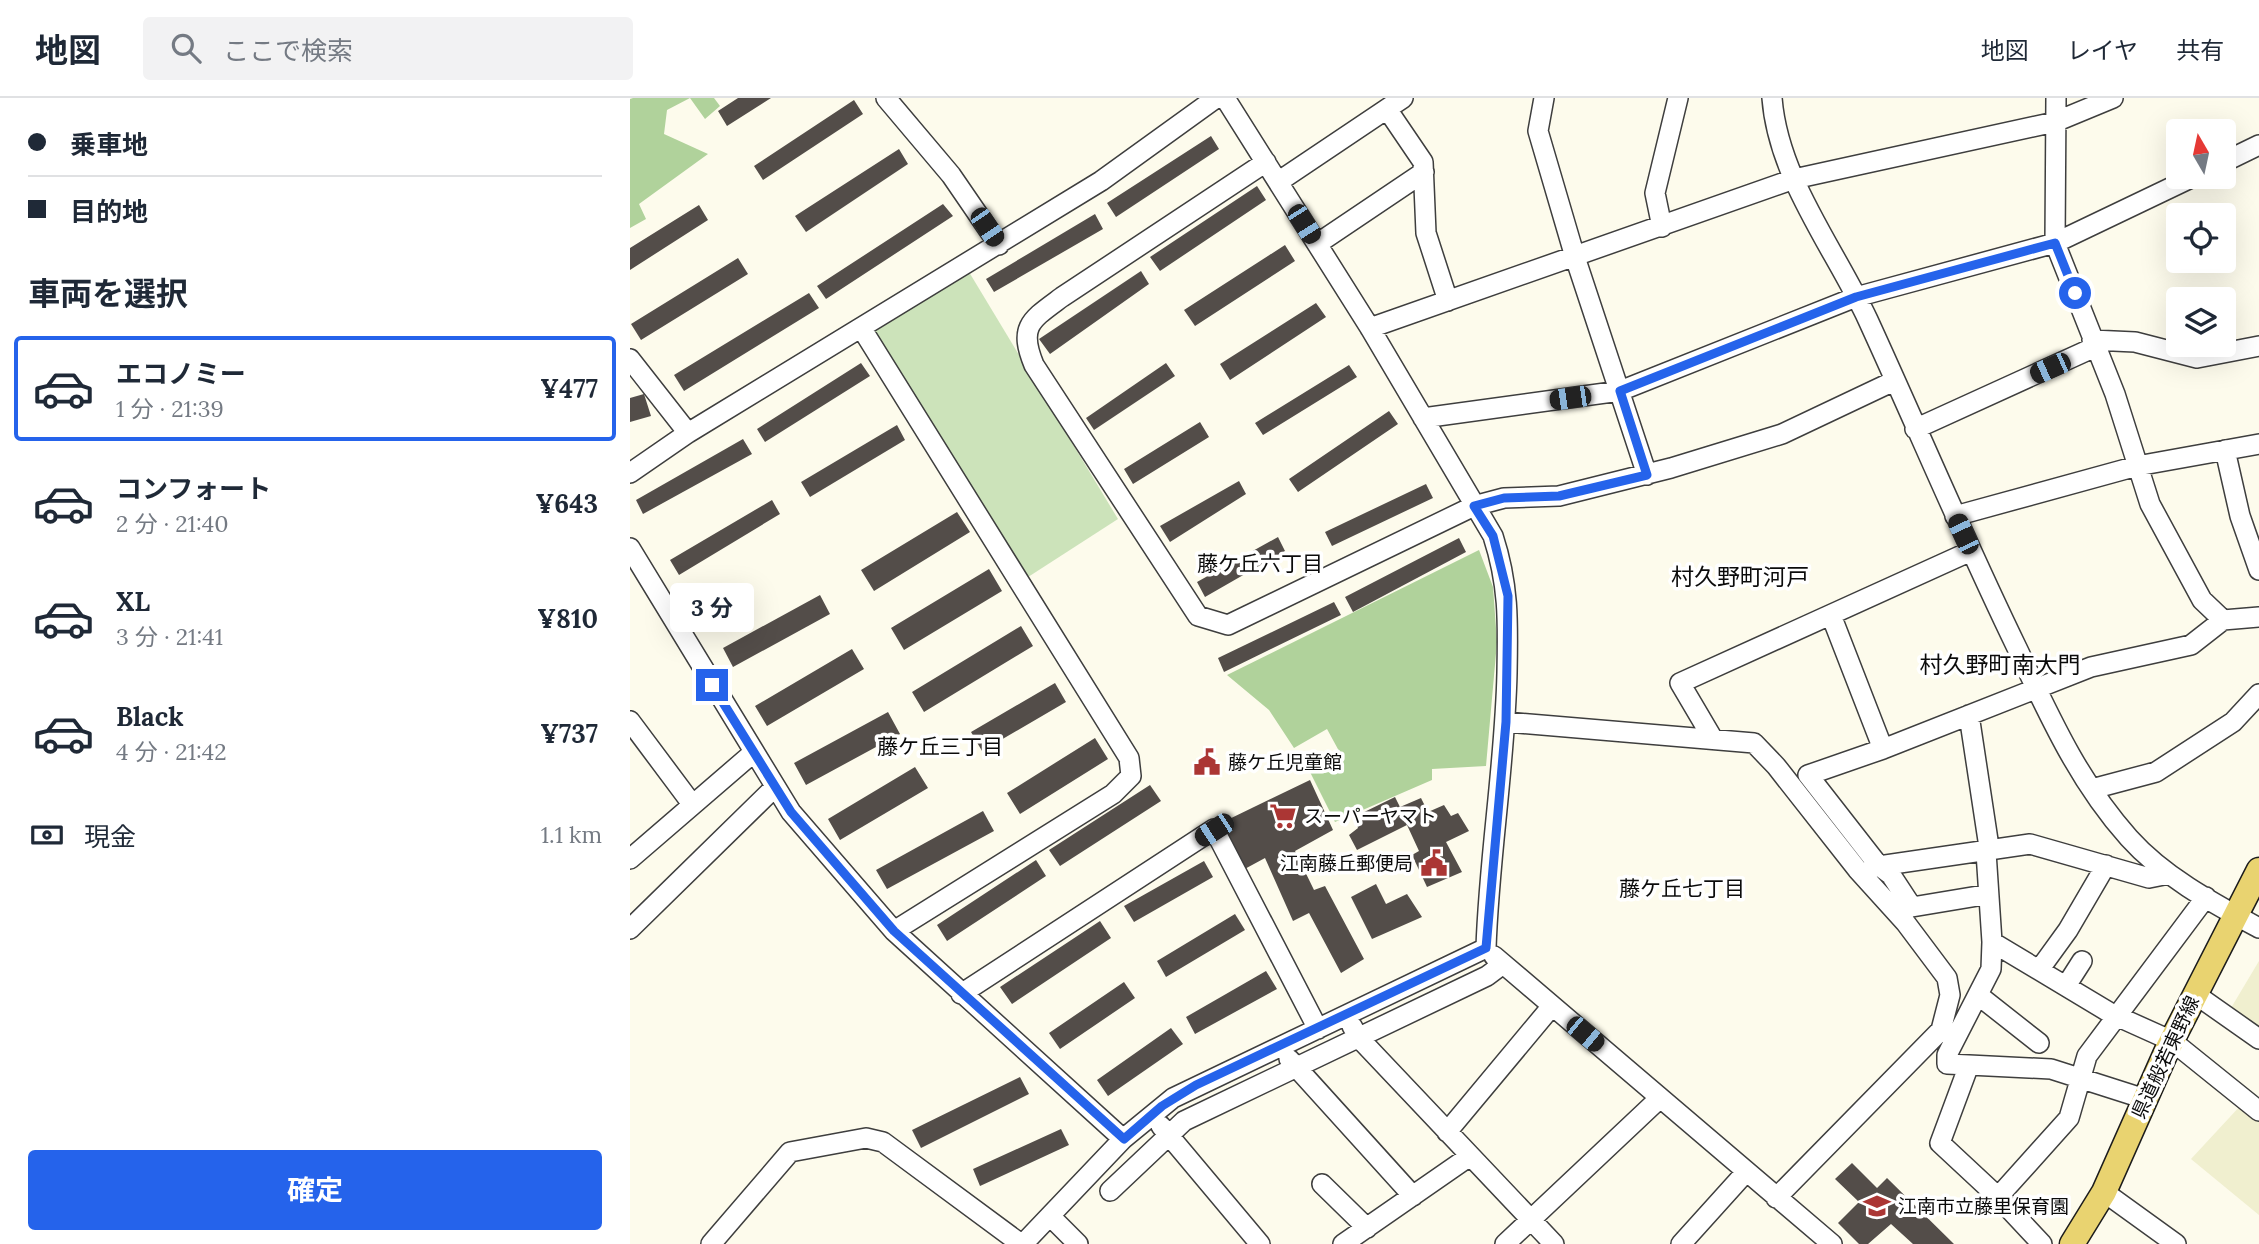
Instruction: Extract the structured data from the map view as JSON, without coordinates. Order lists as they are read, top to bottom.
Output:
{
  "streets": {
    "main road": ["県道般若東野線"]
  },
  "districts": [
    "藤ケ丘六丁目",
    "村久野町河戸",
    "村久野町南大門",
    "藤ケ丘三丁目",
    "藤ケ丘七丁目"
  ],
  "places": {
    "public building": ["藤ケ丘児童館", "江南藤丘郵便局"],
    "supermarket": ["スーパーヤマト"],
    "school or university": ["江南市立藤里保育園"]
  },
  "north": "top",
  "page": {
    "header": "地図",
    "search": "ここで検索",
    "nav": ["地図", "レイヤ", "共有"],
    "banner": ["乗車地", "目的地"],
    "heading": "車両を選択",
    "list": [
      {
        "name": "エコノミー",
        "note": "1 分 · 21:39",
        "value": "¥477"
      },
      {
        "name": "コンフォート",
        "note": "2 分 · 21:40",
        "value": "¥643"
      },
      {
        "name": "XL",
        "note": "3 分 · 21:41",
        "value": "¥810"
      },
      {
        "name": "Black",
        "note": "4 分 · 21:42",
        "value": "¥737"
      }
    ],
    "bubble": "3 分",
    "pay": ["現金", "1.1 km"],
    "buttons": "確定"
  }
}
